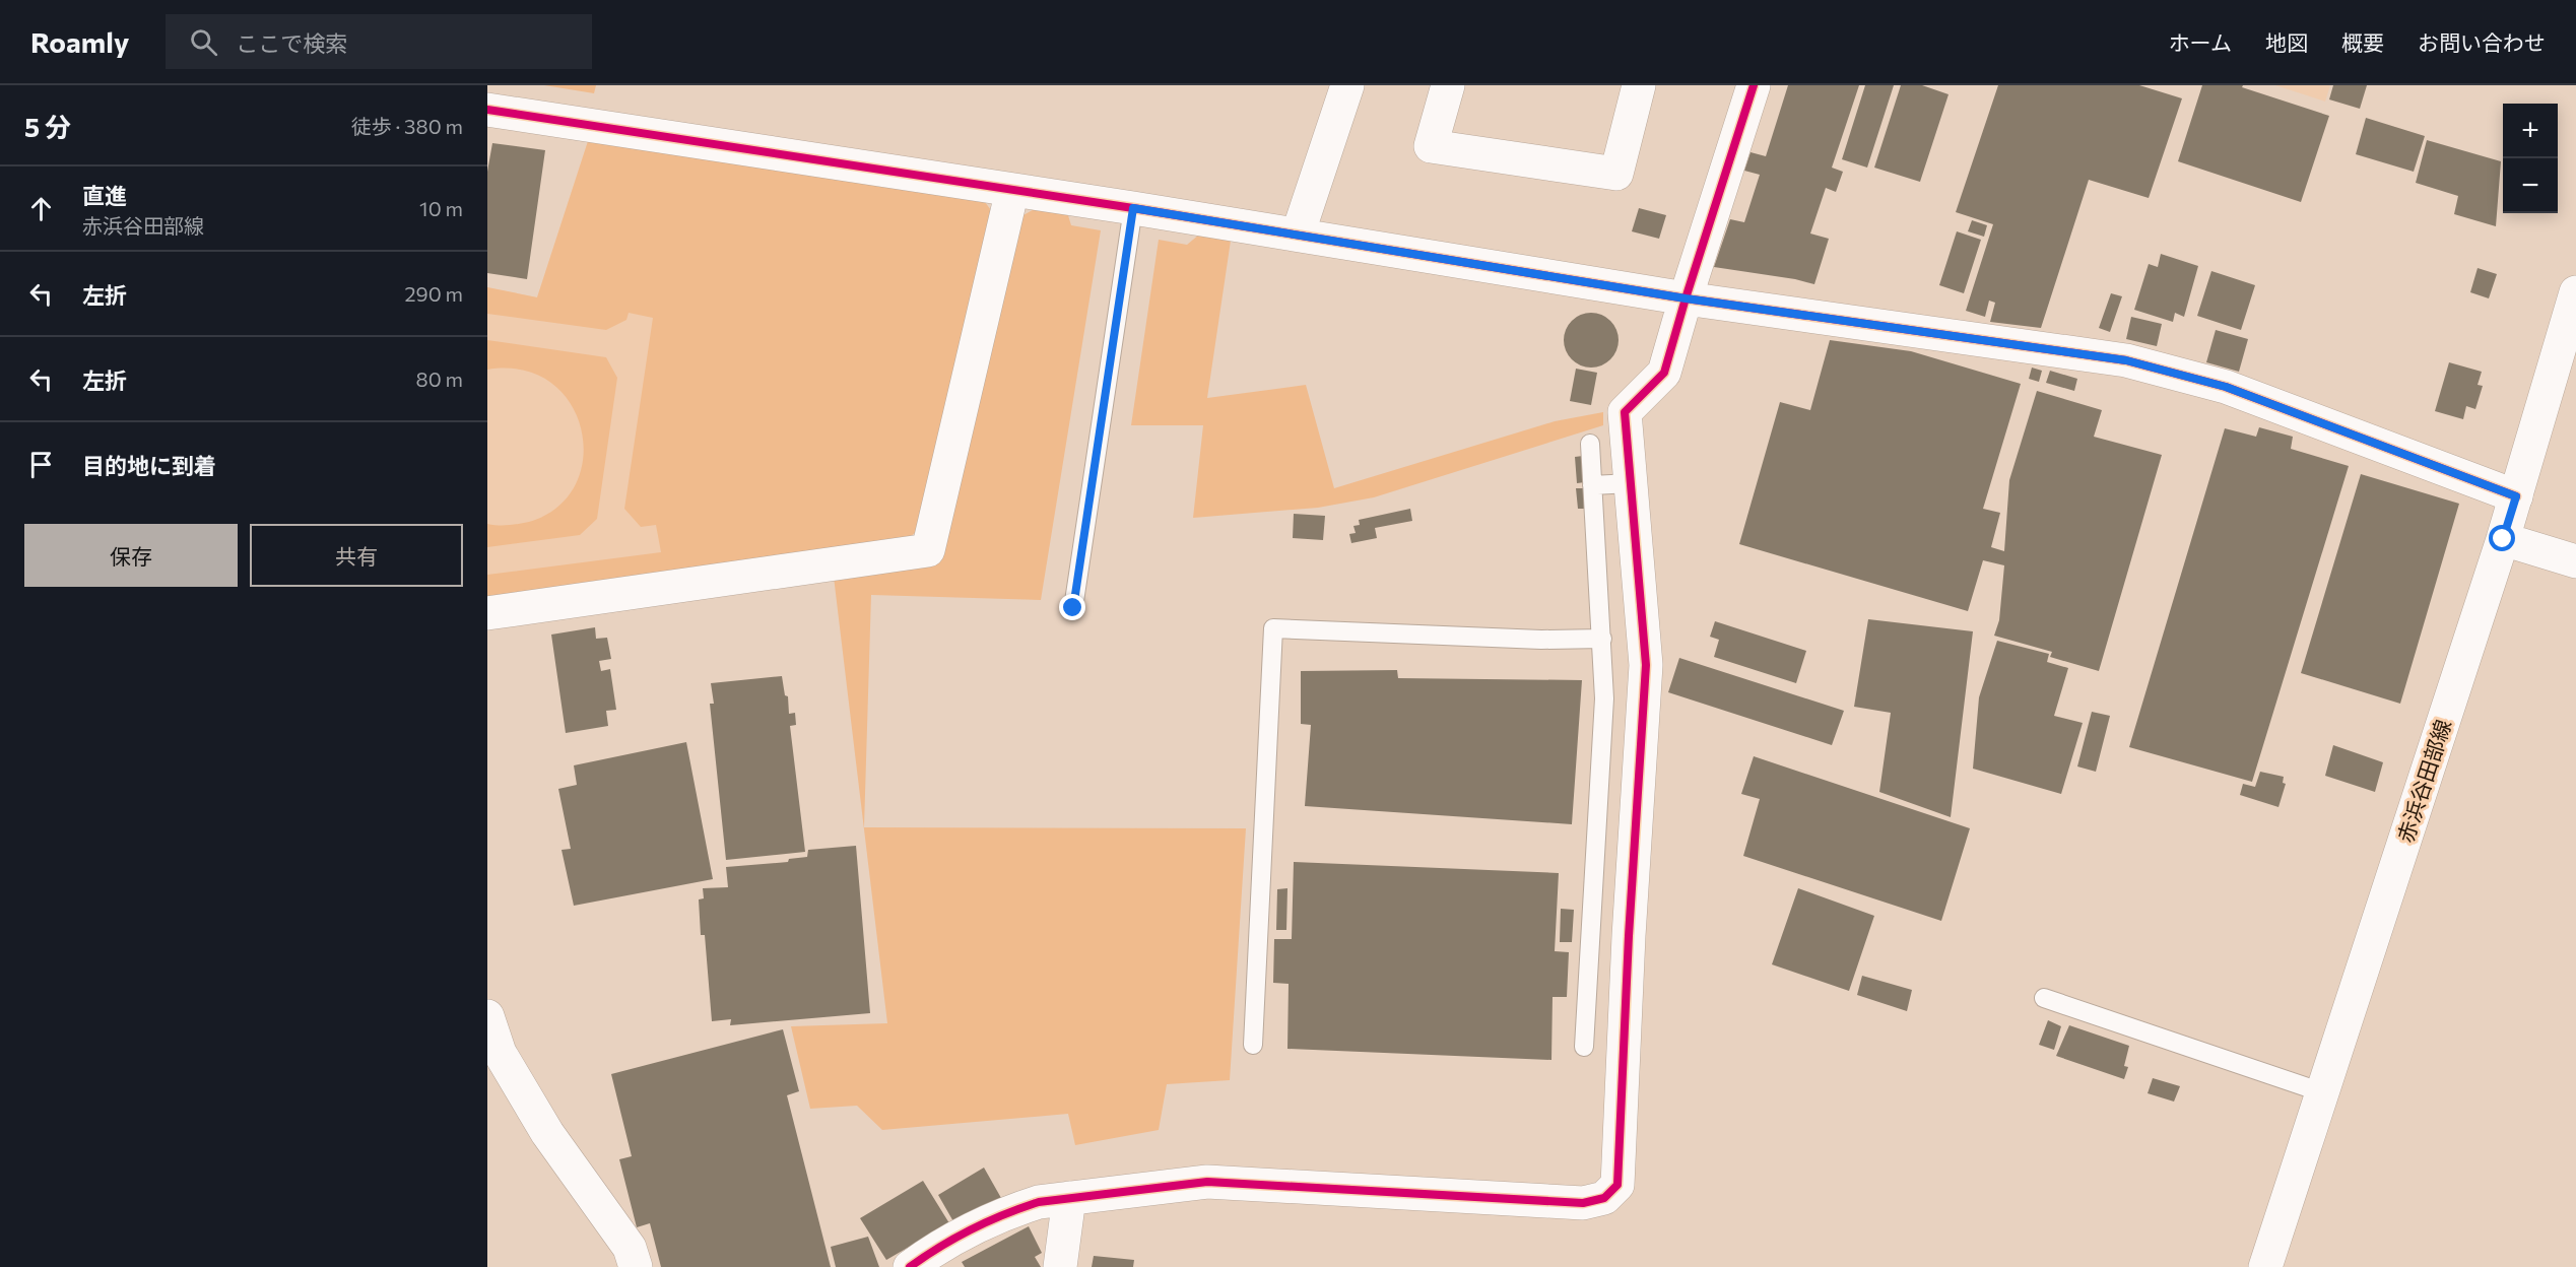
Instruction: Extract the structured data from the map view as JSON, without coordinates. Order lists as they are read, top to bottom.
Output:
{
  "streets": {
    "street": ["赤浜谷田部線"]
  },
  "page": {
    "header": "Roamly",
    "search": "ここで検索",
    "nav": [
      "ホーム",
      "地図",
      "概要",
      "お問い合わせ"
    ],
    "heading": ["5 分", "徒歩 · 380 m"],
    "map_buttons": ["+", "−"],
    "list": [
      ["直進", "赤浜谷田部線", "10 m"],
      ["左折", "290 m"],
      ["左折", "80 m"],
      "目的地に到着"
    ],
    "buttons": ["保存", "共有"]
  }
}
